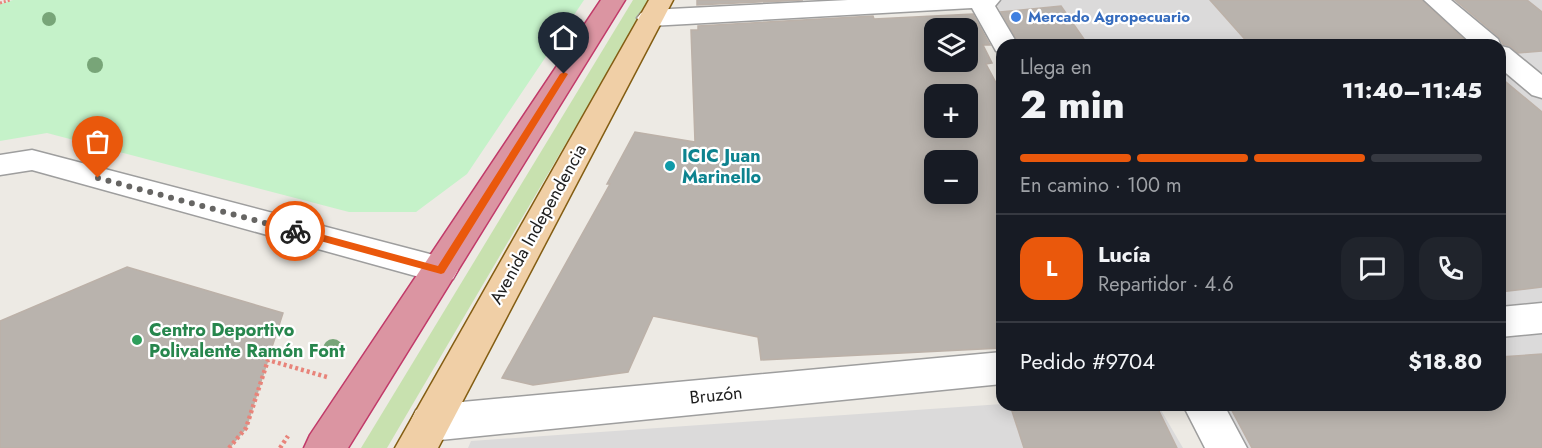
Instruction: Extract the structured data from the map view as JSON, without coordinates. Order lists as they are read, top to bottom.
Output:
{
  "streets": {
    "main road": ["Avenida Independencia"],
    "street": ["Bruzón"]
  },
  "crossings": [
    ["Avenida Independencia", "Bruzón"]
  ],
  "places": ["Mercado Agropecuario", "ICIC Juan Marinello", "Centro Deportivo Polivalente Ramón Font"],
  "page": {
    "map_buttons": ["+", "−"],
    "heading": ["2 min", "Llega en", "11:40–11:45"],
    "panel": [
      "Lucía",
      "Repartidor · 4.6",
      "Pedido #9704",
      "$18.80"
    ],
    "bar": "En camino · 100 m",
    "round": "L"
  }
}
